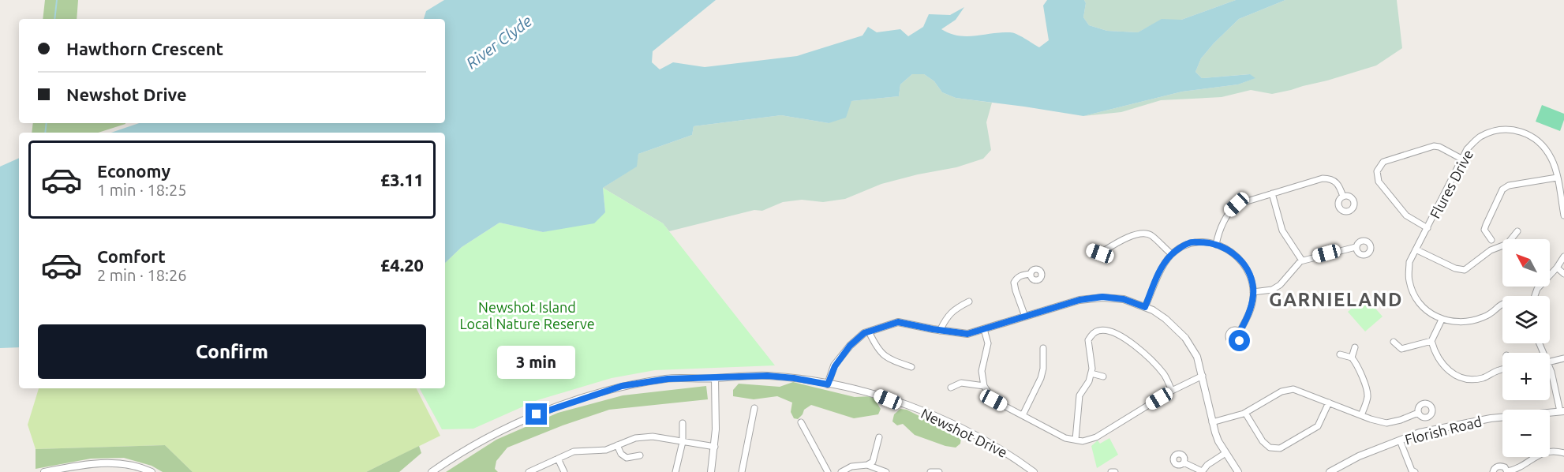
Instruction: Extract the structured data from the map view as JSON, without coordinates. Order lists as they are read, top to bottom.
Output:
{
  "streets": {
    "street": ["Flures Drive", "Florish Road", "Newshot Drive"]
  },
  "districts": ["GARNIELAND"],
  "water": ["River Clyde"],
  "parks": ["Newshot Island Local Nature Reserve"],
  "north": "top left",
  "page": {
    "banner": ["Hawthorn Crescent", "Newshot Drive"],
    "list": [
      {
        "name": "Economy",
        "note": "1 min · 18:25",
        "value": "£3.11"
      },
      {
        "name": "Comfort",
        "note": "2 min · 18:26",
        "value": "£4.20"
      }
    ],
    "map_buttons": ["+", "−"],
    "buttons": "Confirm",
    "bubble": "3 min"
  }
}
